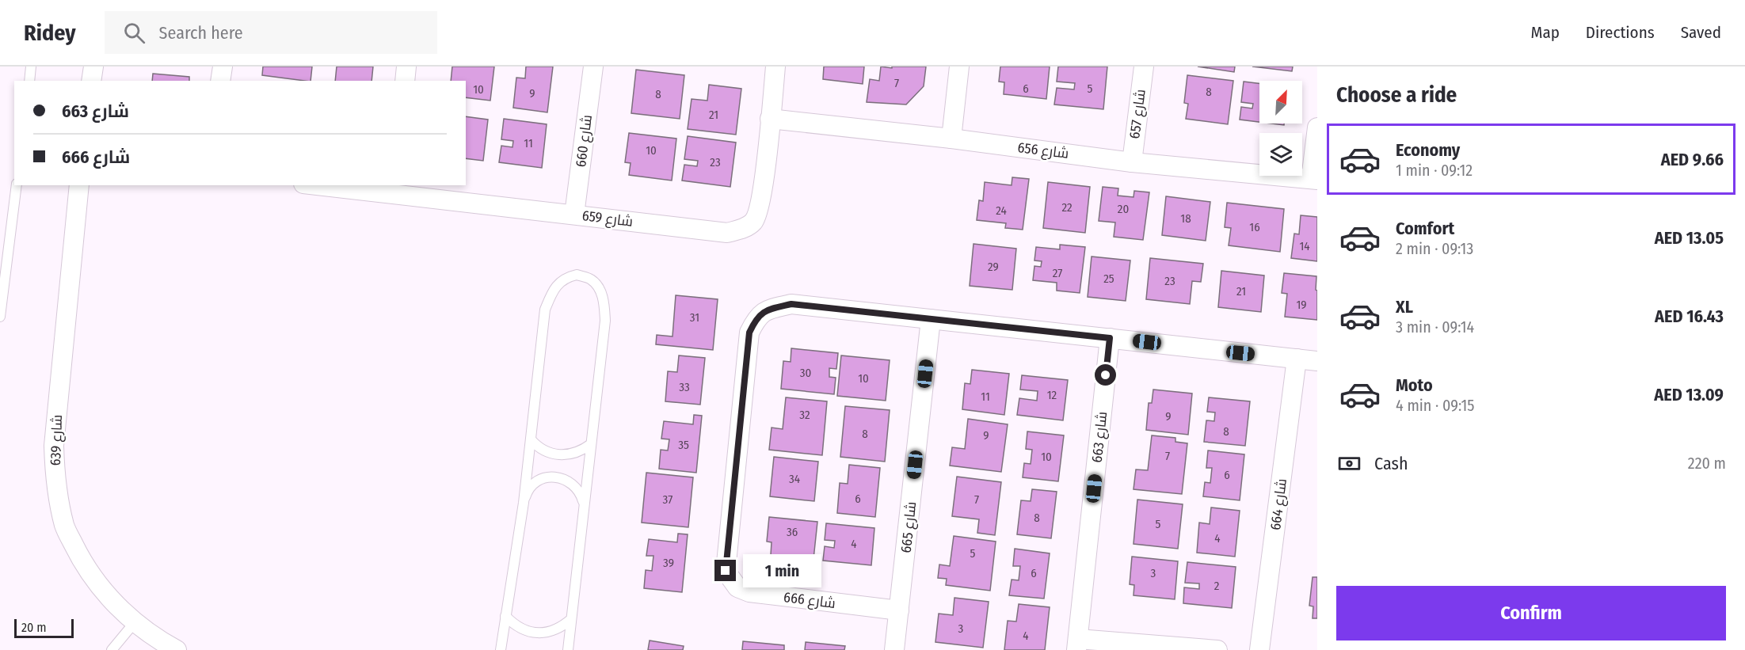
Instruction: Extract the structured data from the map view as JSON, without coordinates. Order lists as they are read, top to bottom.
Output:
{
  "streets": {
    "street": [
      "شارع 657",
      "شارع 660",
      "شارع 656",
      "شارع 659",
      "شارع 663",
      "شارع 639",
      "شارع 664",
      "شارع 665",
      "شارع 666"
    ]
  },
  "crossings": [
    ["شارع 657", "شارع 656"],
    ["شارع 660", "شارع 659"],
    ["شارع 656", "شارع 659"],
    ["شارع 663", "شارع 666"],
    ["شارع 664", "شارع 666"],
    ["شارع 665", "شارع 666"]
  ],
  "house_numbers": [
    "7",
    "6",
    "5",
    "10",
    "8",
    "9",
    "8",
    "21",
    "11",
    "10",
    "23",
    "22",
    "20",
    "24",
    "18",
    "16",
    "14",
    "29",
    "27",
    "25",
    "23",
    "21",
    "19",
    "31",
    "30",
    "10",
    "33",
    "12",
    "11",
    "32",
    "9",
    "8",
    "8",
    "9",
    "35",
    "7",
    "10",
    "6",
    "34",
    "6",
    "37",
    "7",
    "8",
    "5",
    "36",
    "4",
    "4",
    "5",
    "39",
    "6",
    "3",
    "2",
    "3",
    "4"
  ],
  "scale_bar": "20 m",
  "north": "top right",
  "page": {
    "header": "Ridey",
    "search": "Search here",
    "nav": ["Map", "Directions", "Saved"],
    "heading": "Choose a ride",
    "banner": ["شارع 663", "شارع 666"],
    "list": [
      {
        "name": "Economy",
        "note": "1 min · 09:12",
        "value": "AED 9.66"
      },
      {
        "name": "Comfort",
        "note": "2 min · 09:13",
        "value": "AED 13.05"
      },
      {
        "name": "XL",
        "note": "3 min · 09:14",
        "value": "AED 16.43"
      },
      {
        "name": "Moto",
        "note": "4 min · 09:15",
        "value": "AED 13.09"
      }
    ],
    "pay": ["Cash", "220 m"],
    "bubble": "1 min",
    "buttons": "Confirm",
    "scale": "20 m"
  }
}
